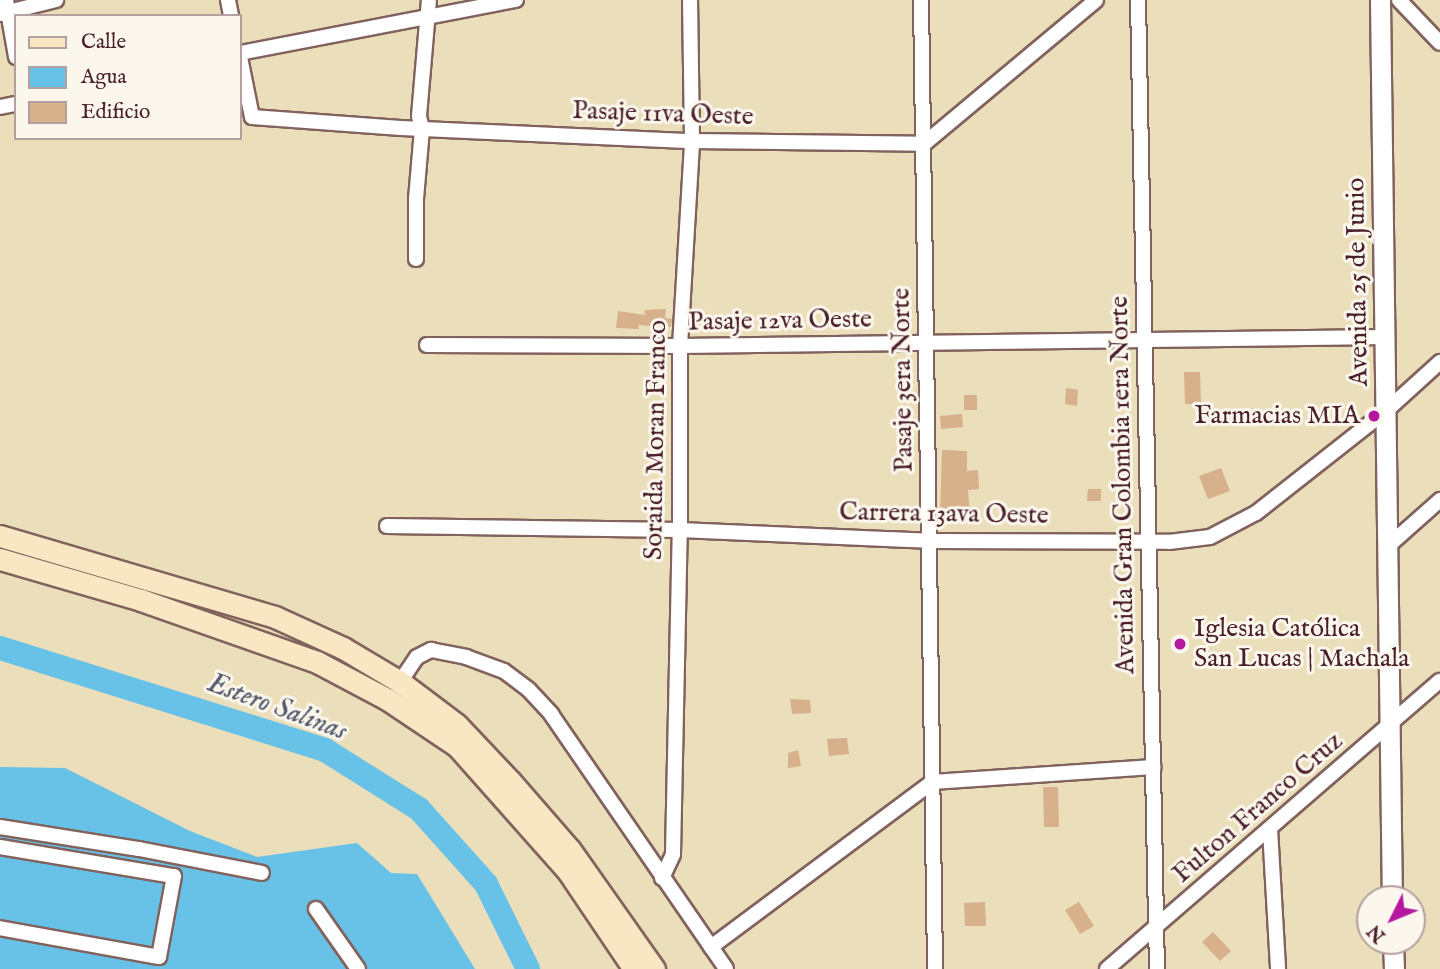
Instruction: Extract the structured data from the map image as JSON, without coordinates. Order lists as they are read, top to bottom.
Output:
{
  "streets": {
    "street": [
      "Pasaje 11va Oeste",
      "Avenida 25 de Junio",
      "Pasaje 12va Oeste",
      "Pasaje 3era Norte",
      "Soraida Moran Franco",
      "Avenida Gran Colombia 1era Norte",
      "Carrera 13ava Oeste",
      "Fulton Franco Cruz"
    ]
  },
  "crossings": [
    ["Pasaje 11va Oeste", "Pasaje 3era Norte"],
    ["Pasaje 11va Oeste", "Soraida Moran Franco"],
    ["Avenida 25 de Junio", "Pasaje 12va Oeste"],
    ["Avenida 25 de Junio", "Carrera 13ava Oeste"],
    ["Avenida 25 de Junio", "Fulton Franco Cruz"],
    ["Pasaje 12va Oeste", "Pasaje 3era Norte"],
    ["Pasaje 12va Oeste", "Soraida Moran Franco"],
    ["Pasaje 12va Oeste", "Avenida Gran Colombia 1era Norte"],
    ["Pasaje 3era Norte", "Carrera 13ava Oeste"],
    ["Soraida Moran Franco", "Carrera 13ava Oeste"],
    ["Avenida Gran Colombia 1era Norte", "Carrera 13ava Oeste"],
    ["Avenida Gran Colombia 1era Norte", "Fulton Franco Cruz"]
  ],
  "water": ["Estero Salinas"],
  "places": ["Farmacias MIA", "Iglesia Católica San Lucas | Machala"],
  "legend": ["Calle", "Agua", "Edificio"],
  "north": "bottom left"
}
